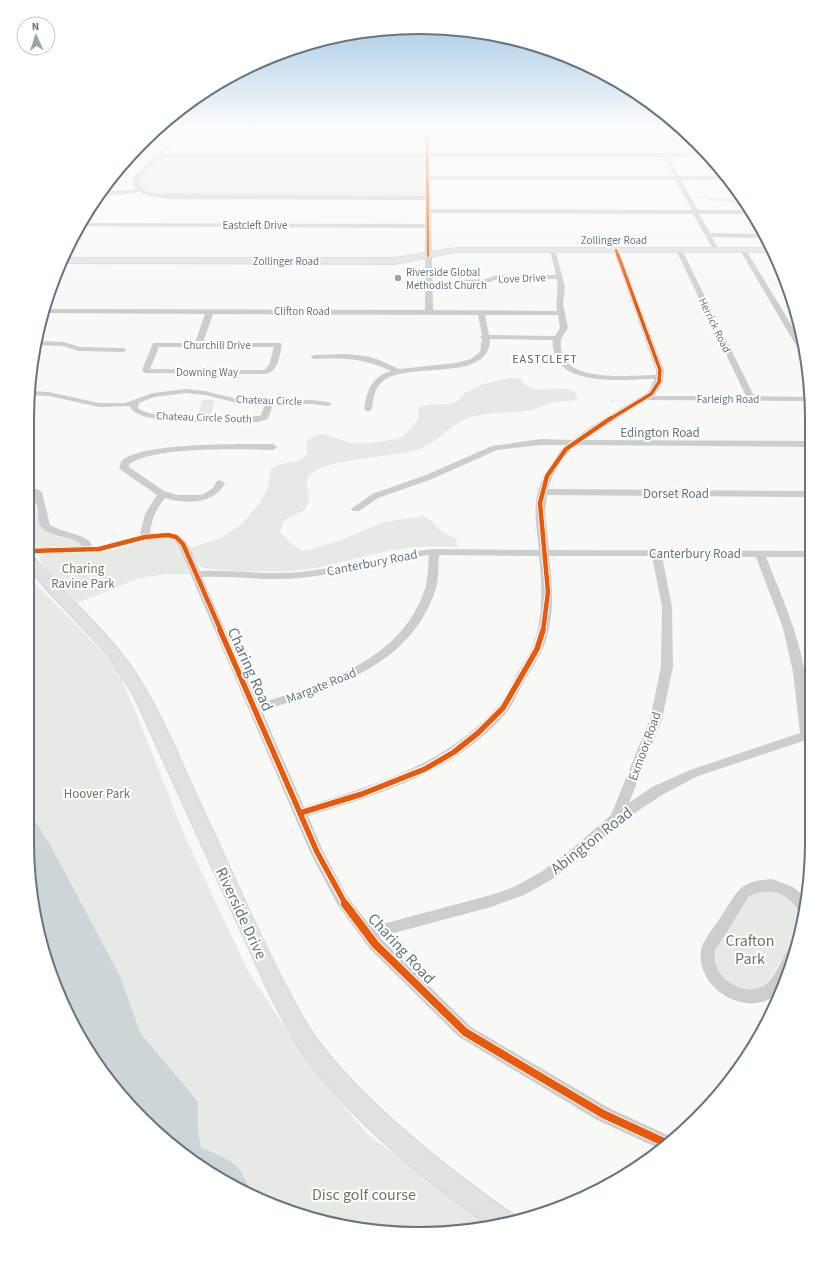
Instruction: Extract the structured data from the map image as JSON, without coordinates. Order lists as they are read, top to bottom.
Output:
{
  "streets": {
    "main road": ["Zollinger Road", "Riverside Drive"],
    "street": [
      "Eastcleft Drive",
      "Love Drive",
      "Clifton Road",
      "Herrick Road",
      "Churchill Drive",
      "Downing Way",
      "Farleigh Road",
      "Chateau Circle",
      "Chateau Circle South",
      "Edington Road",
      "Dorset Road",
      "Canterbury Road",
      "Charing Road",
      "Margate Road",
      "Exmoor Road",
      "Abington Road"
    ]
  },
  "crossings": [
    ["Zollinger Road", "Herrick Road"],
    ["Herrick Road", "Farleigh Road"],
    ["Churchill Drive", "Downing Way"],
    ["Chateau Circle", "Chateau Circle South"],
    ["Canterbury Road", "Charing Road"],
    ["Canterbury Road", "Margate Road"],
    ["Canterbury Road", "Exmoor Road"],
    ["Charing Road", "Margate Road"],
    ["Charing Road", "Abington Road"],
    ["Exmoor Road", "Abington Road"]
  ],
  "districts": ["EASTCLEFT"],
  "parks": [
    "Charing Ravine Park",
    "Hoover Park",
    "Crafton Park",
    "Disc golf course"
  ],
  "places": ["Riverside Global Methodist Church"],
  "north": "top"
}
